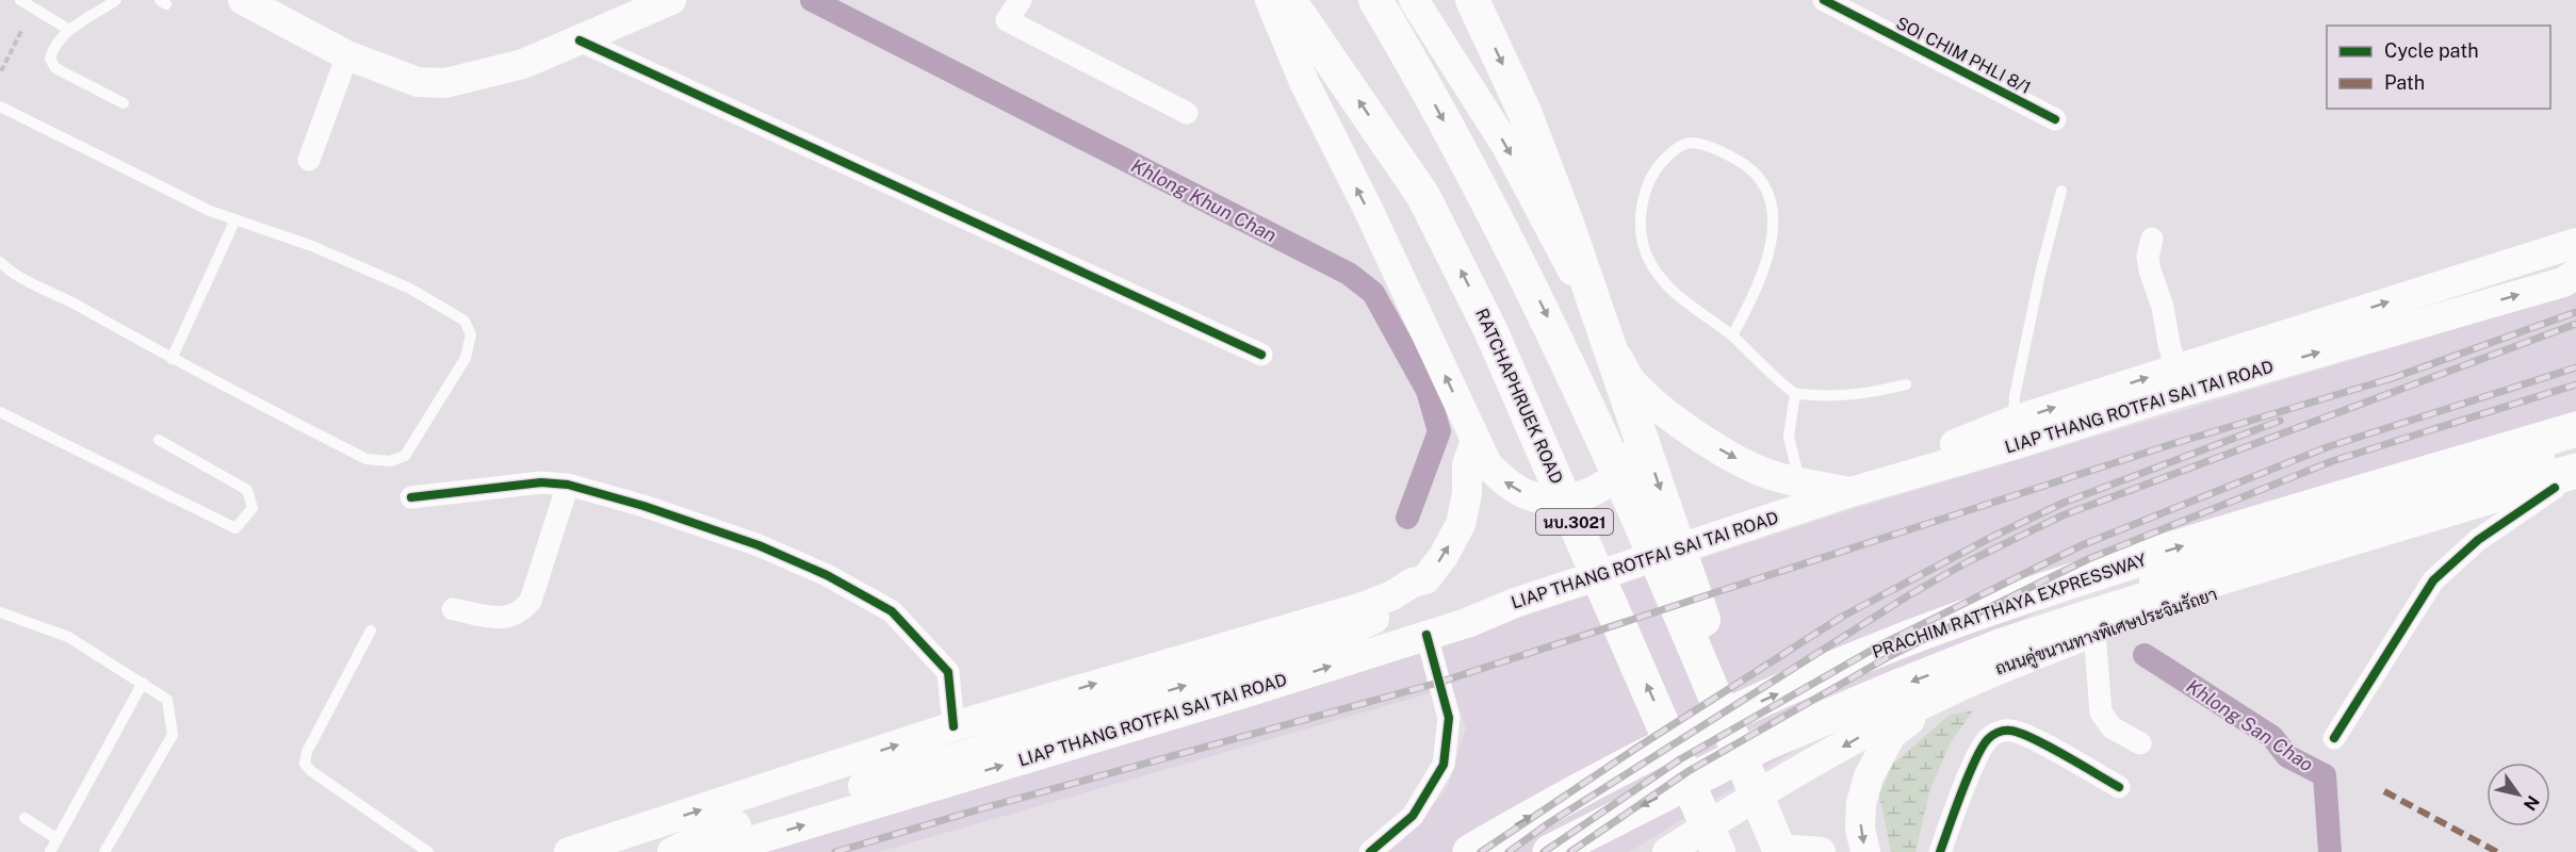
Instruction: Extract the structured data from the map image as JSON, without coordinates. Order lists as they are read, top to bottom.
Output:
{
  "streets": {
    "highway": ["PRACHIM RATTHAYA EXPRESSWAY"],
    "main road": [
      "RATCHAPHRUEK ROAD",
      "LIAP THANG ROTFAI SAI TAI ROAD",
      "นบ.3021",
      "ถนนคู่ขนานทางพิเศษประจิมรัถยา"
    ],
    "street": ["SOI CHIM PHLI 8/1"]
  },
  "crossings": [
    ["PRACHIM RATTHAYA EXPRESSWAY", "ถนนคู่ขนานทางพิเศษประจิมรัถยา"]
  ],
  "water": ["Khlong Khun Chan", "Khlong San Chao"],
  "legend": ["Cycle path", "Path"],
  "north": "bottom right"
}
